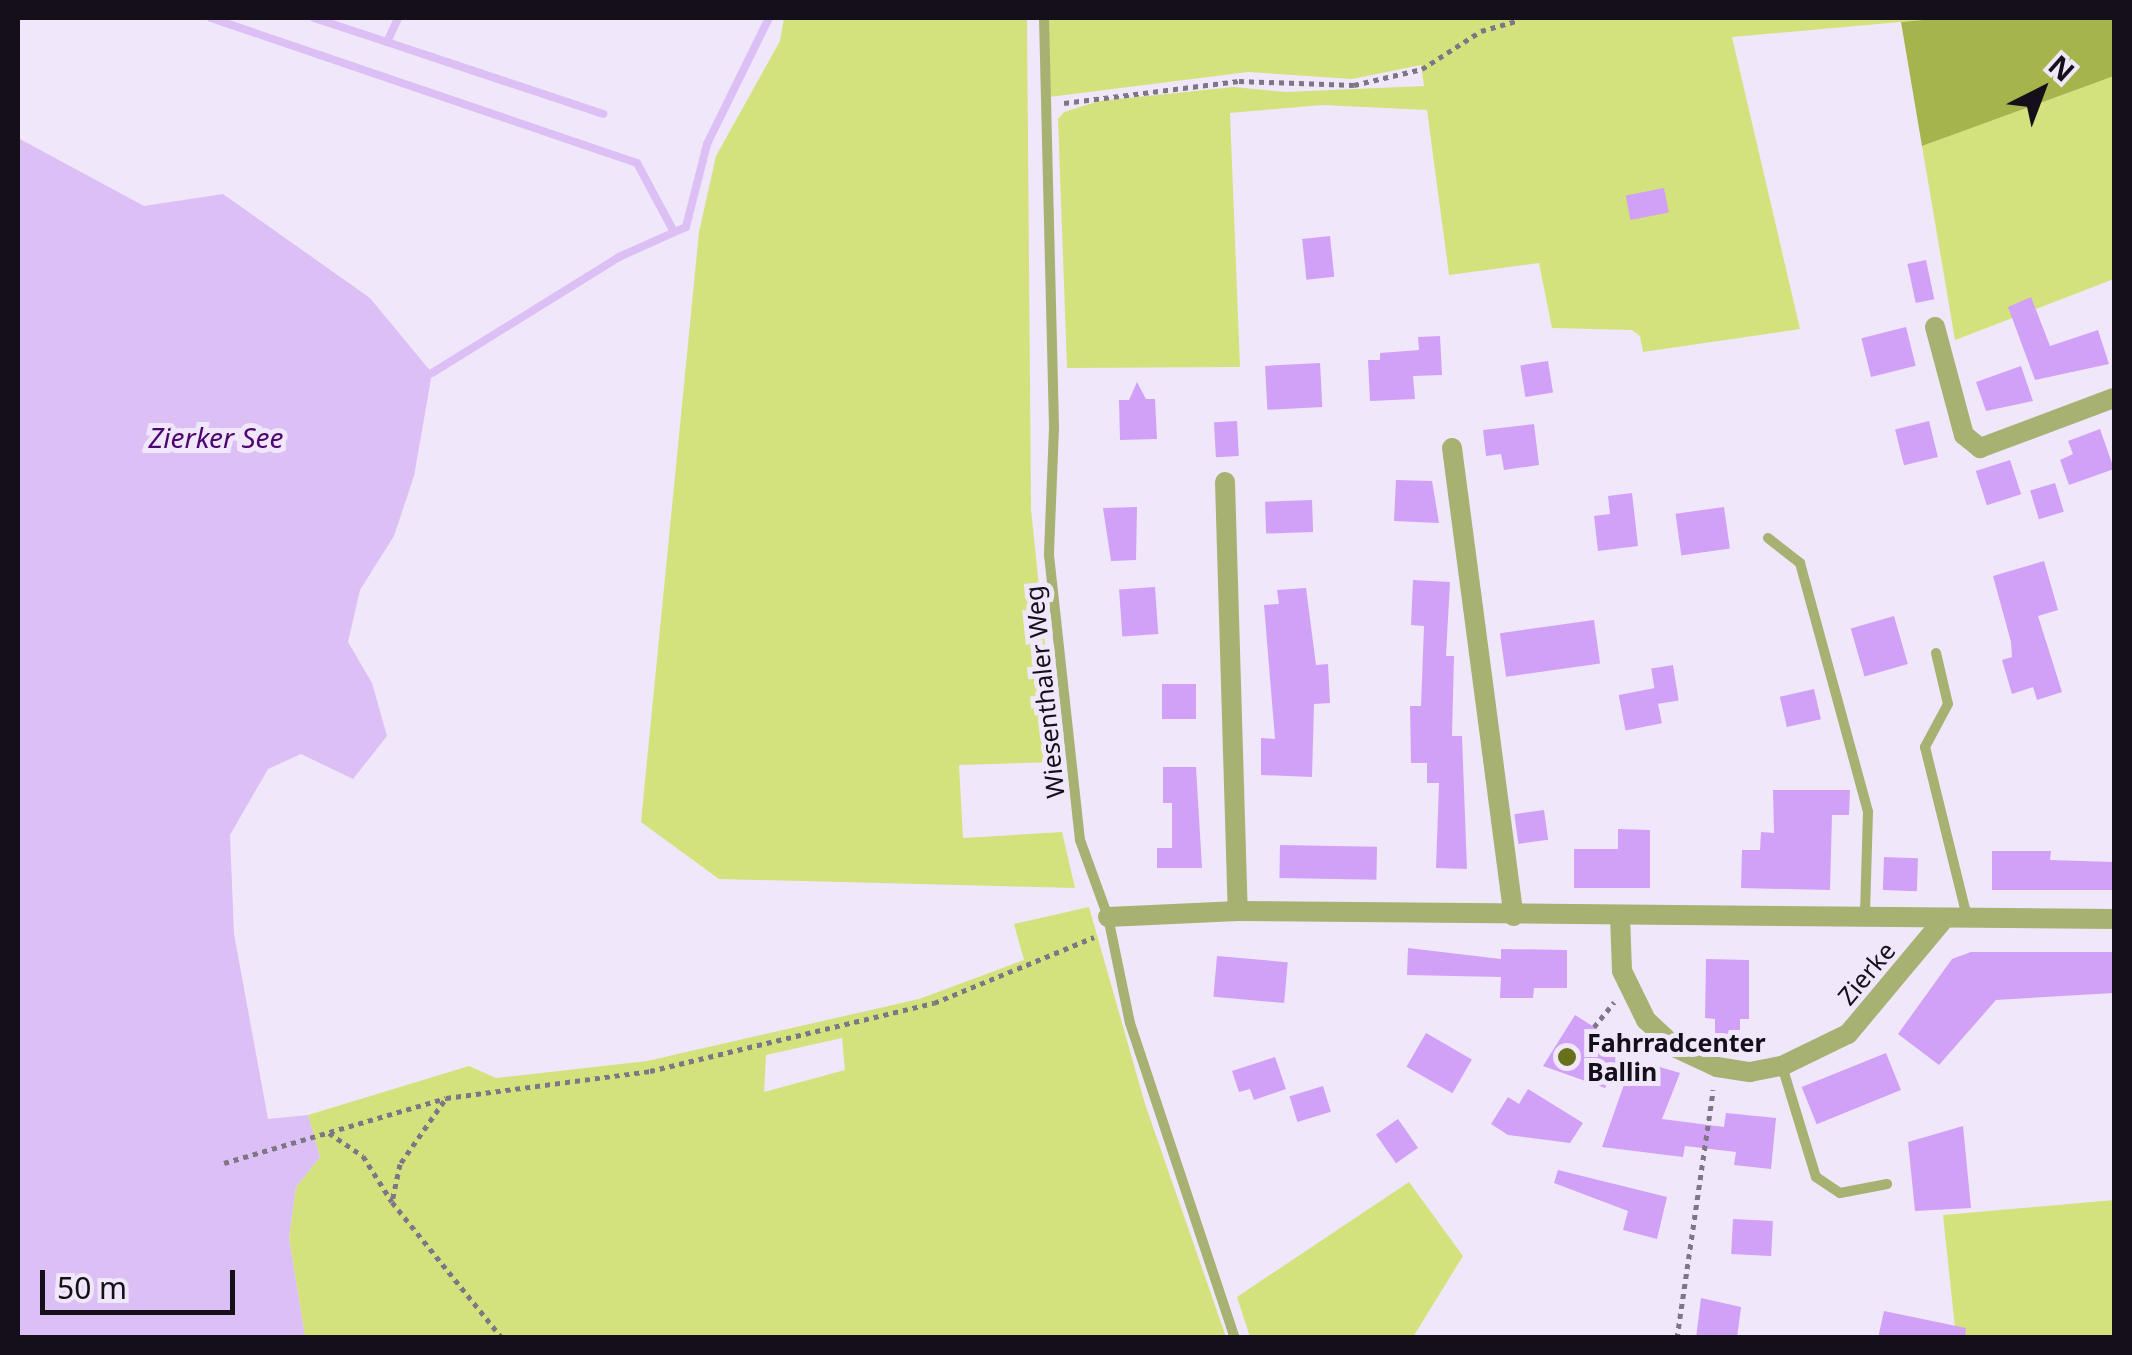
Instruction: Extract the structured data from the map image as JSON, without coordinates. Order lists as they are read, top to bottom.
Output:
{
  "streets": {
    "street": ["Zierke"],
    "lane": ["Wiesenthaler Weg"]
  },
  "crossings": [
    ["Wiesenthaler Weg", "Zierke"]
  ],
  "water": ["Zierker See"],
  "places": ["Fahrradcenter Ballin"],
  "scale_bar": "50 m",
  "north": "top right"
}
